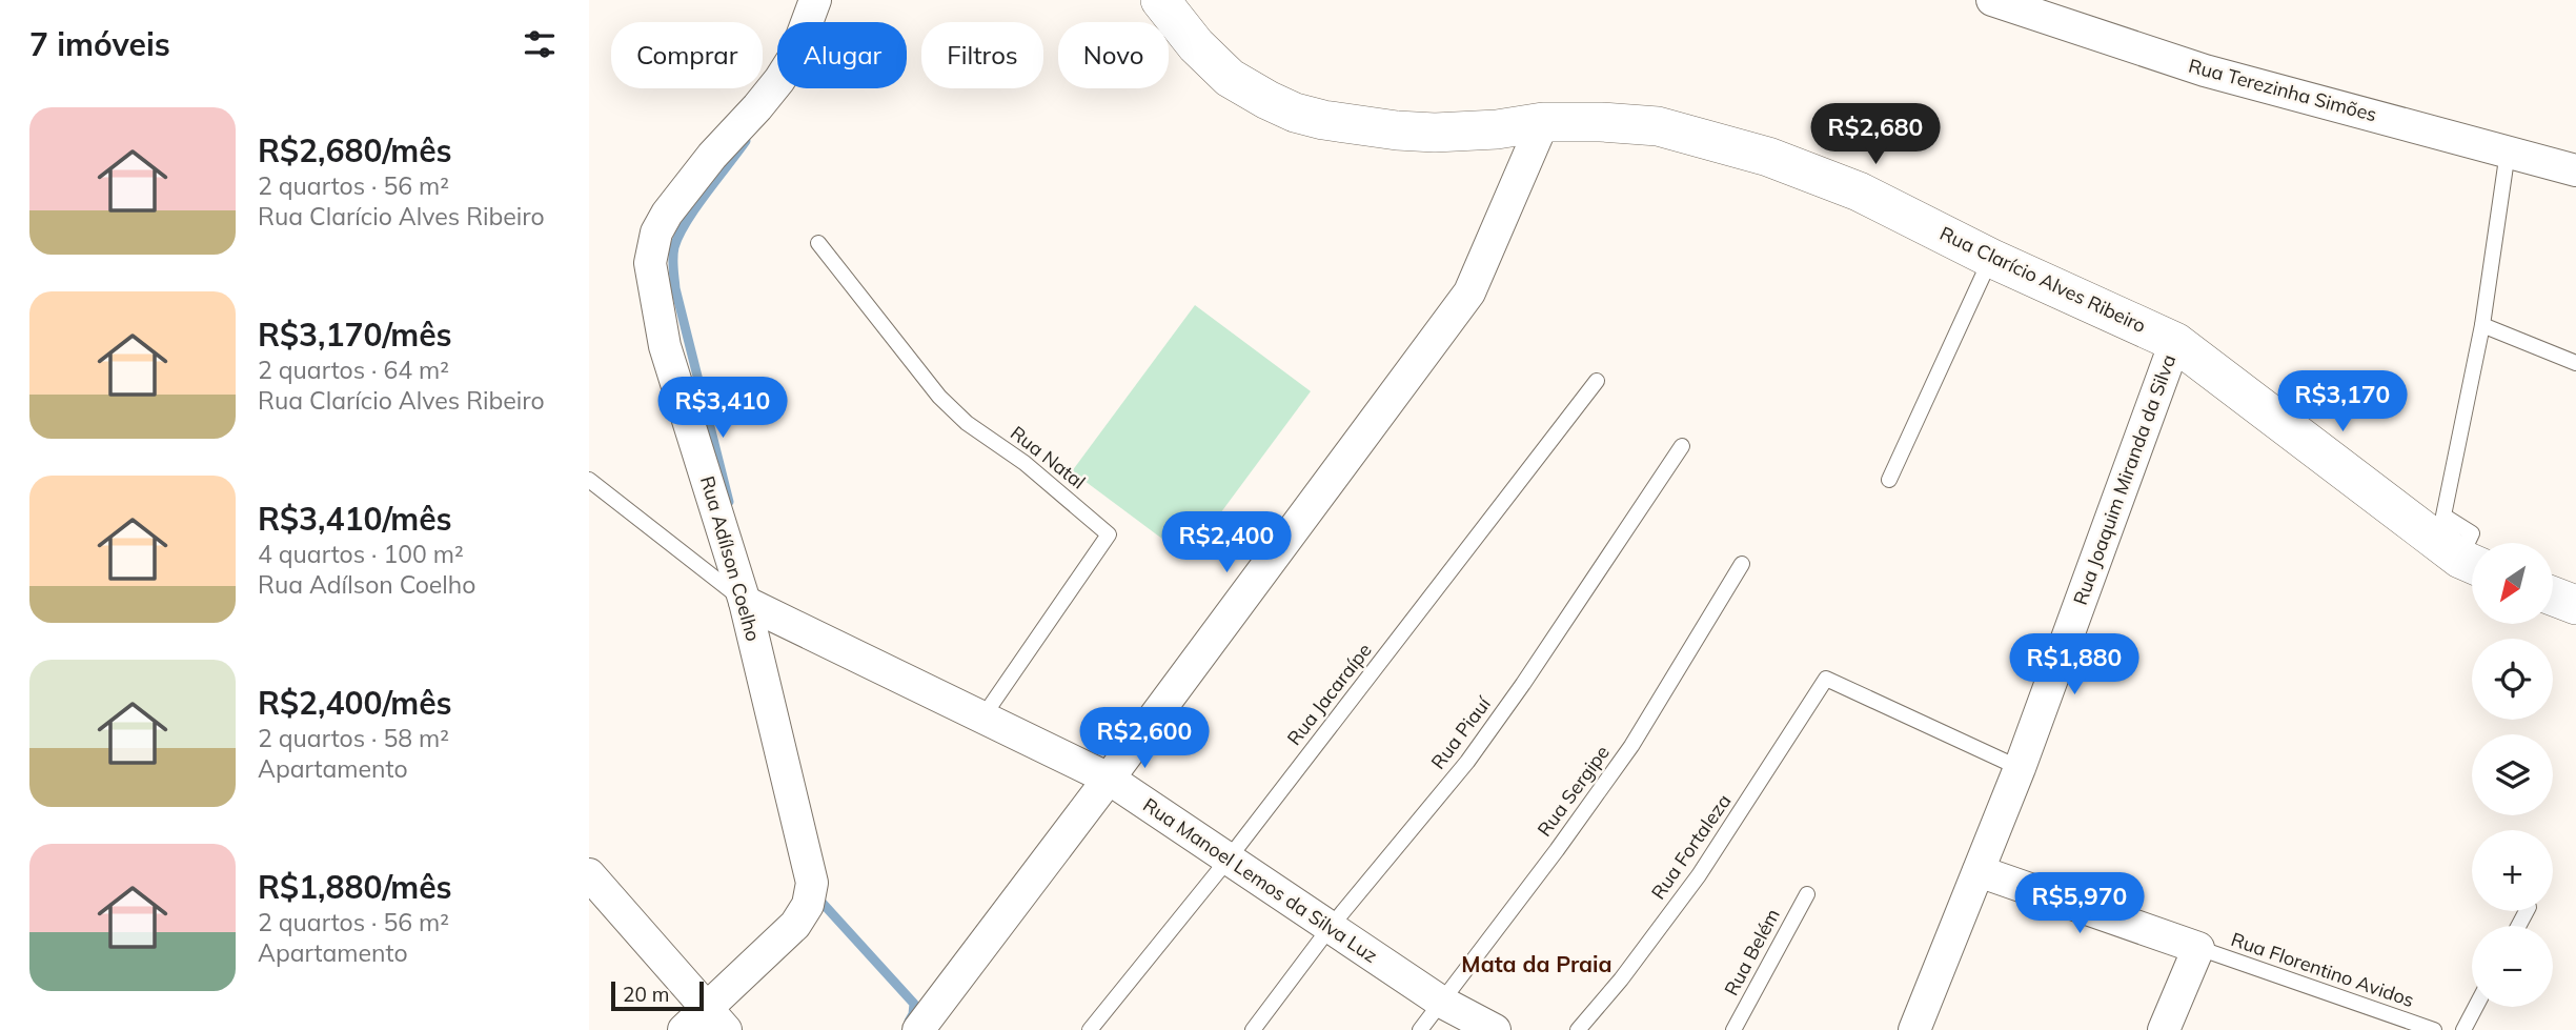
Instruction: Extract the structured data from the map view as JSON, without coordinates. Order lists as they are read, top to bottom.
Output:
{
  "streets": {
    "street": [
      "Rua Terezinha Simões",
      "Rua Clarício Alves Ribeiro",
      "Rua Joaquim Miranda da Silva",
      "Rua Adílson Coelho",
      "Rua Manoel Lemos da Silva Luz"
    ],
    "lane": [
      "Rua Natal",
      "Rua Jacaraípe",
      "Rua Piauí",
      "Rua Sergipe",
      "Rua Fortaleza",
      "Rua Belém",
      "Rua Florentino Avidos"
    ]
  },
  "crossings": [
    ["Rua Clarício Alves Ribeiro", "Rua Joaquim Miranda da Silva"],
    ["Rua Natal", "Rua Manoel Lemos da Silva Luz"],
    ["Rua Joaquim Miranda da Silva", "Rua Fortaleza"],
    ["Rua Adílson Coelho", "Rua Manoel Lemos da Silva Luz"],
    ["Rua Jacaraípe", "Rua Manoel Lemos da Silva Luz"],
    ["Rua Piauí", "Rua Manoel Lemos da Silva Luz"],
    ["Rua Sergipe", "Rua Manoel Lemos da Silva Luz"]
  ],
  "districts": ["Mata da Praia"],
  "scale_bar": "20 m",
  "north": "bottom left",
  "page": {
    "heading": "7 imóveis",
    "chip": [
      "Comprar",
      "Alugar",
      "Filtros",
      "Novo"
    ],
    "list": [
      {
        "name": "R$2,680/mês",
        "note": "2 quartos · 56 m² · Rua Clarício Alves Ribeiro"
      },
      {
        "name": "R$3,170/mês",
        "note": "2 quartos · 64 m² · Rua Clarício Alves Ribeiro"
      },
      {
        "name": "R$3,410/mês",
        "note": "4 quartos · 100 m² · Rua Adílson Coelho"
      },
      {
        "name": "R$2,400/mês",
        "note": "2 quartos · 58 m² · Apartamento"
      },
      {
        "name": "R$1,880/mês",
        "note": "2 quartos · 56 m² · Apartamento"
      }
    ],
    "price": [
      "R$2,680",
      "R$3,170",
      "R$3,410",
      "R$2,400",
      "R$1,880",
      "R$2,600",
      "R$5,970"
    ],
    "map_buttons": ["+", "−"],
    "scale": "20 m"
  }
}
